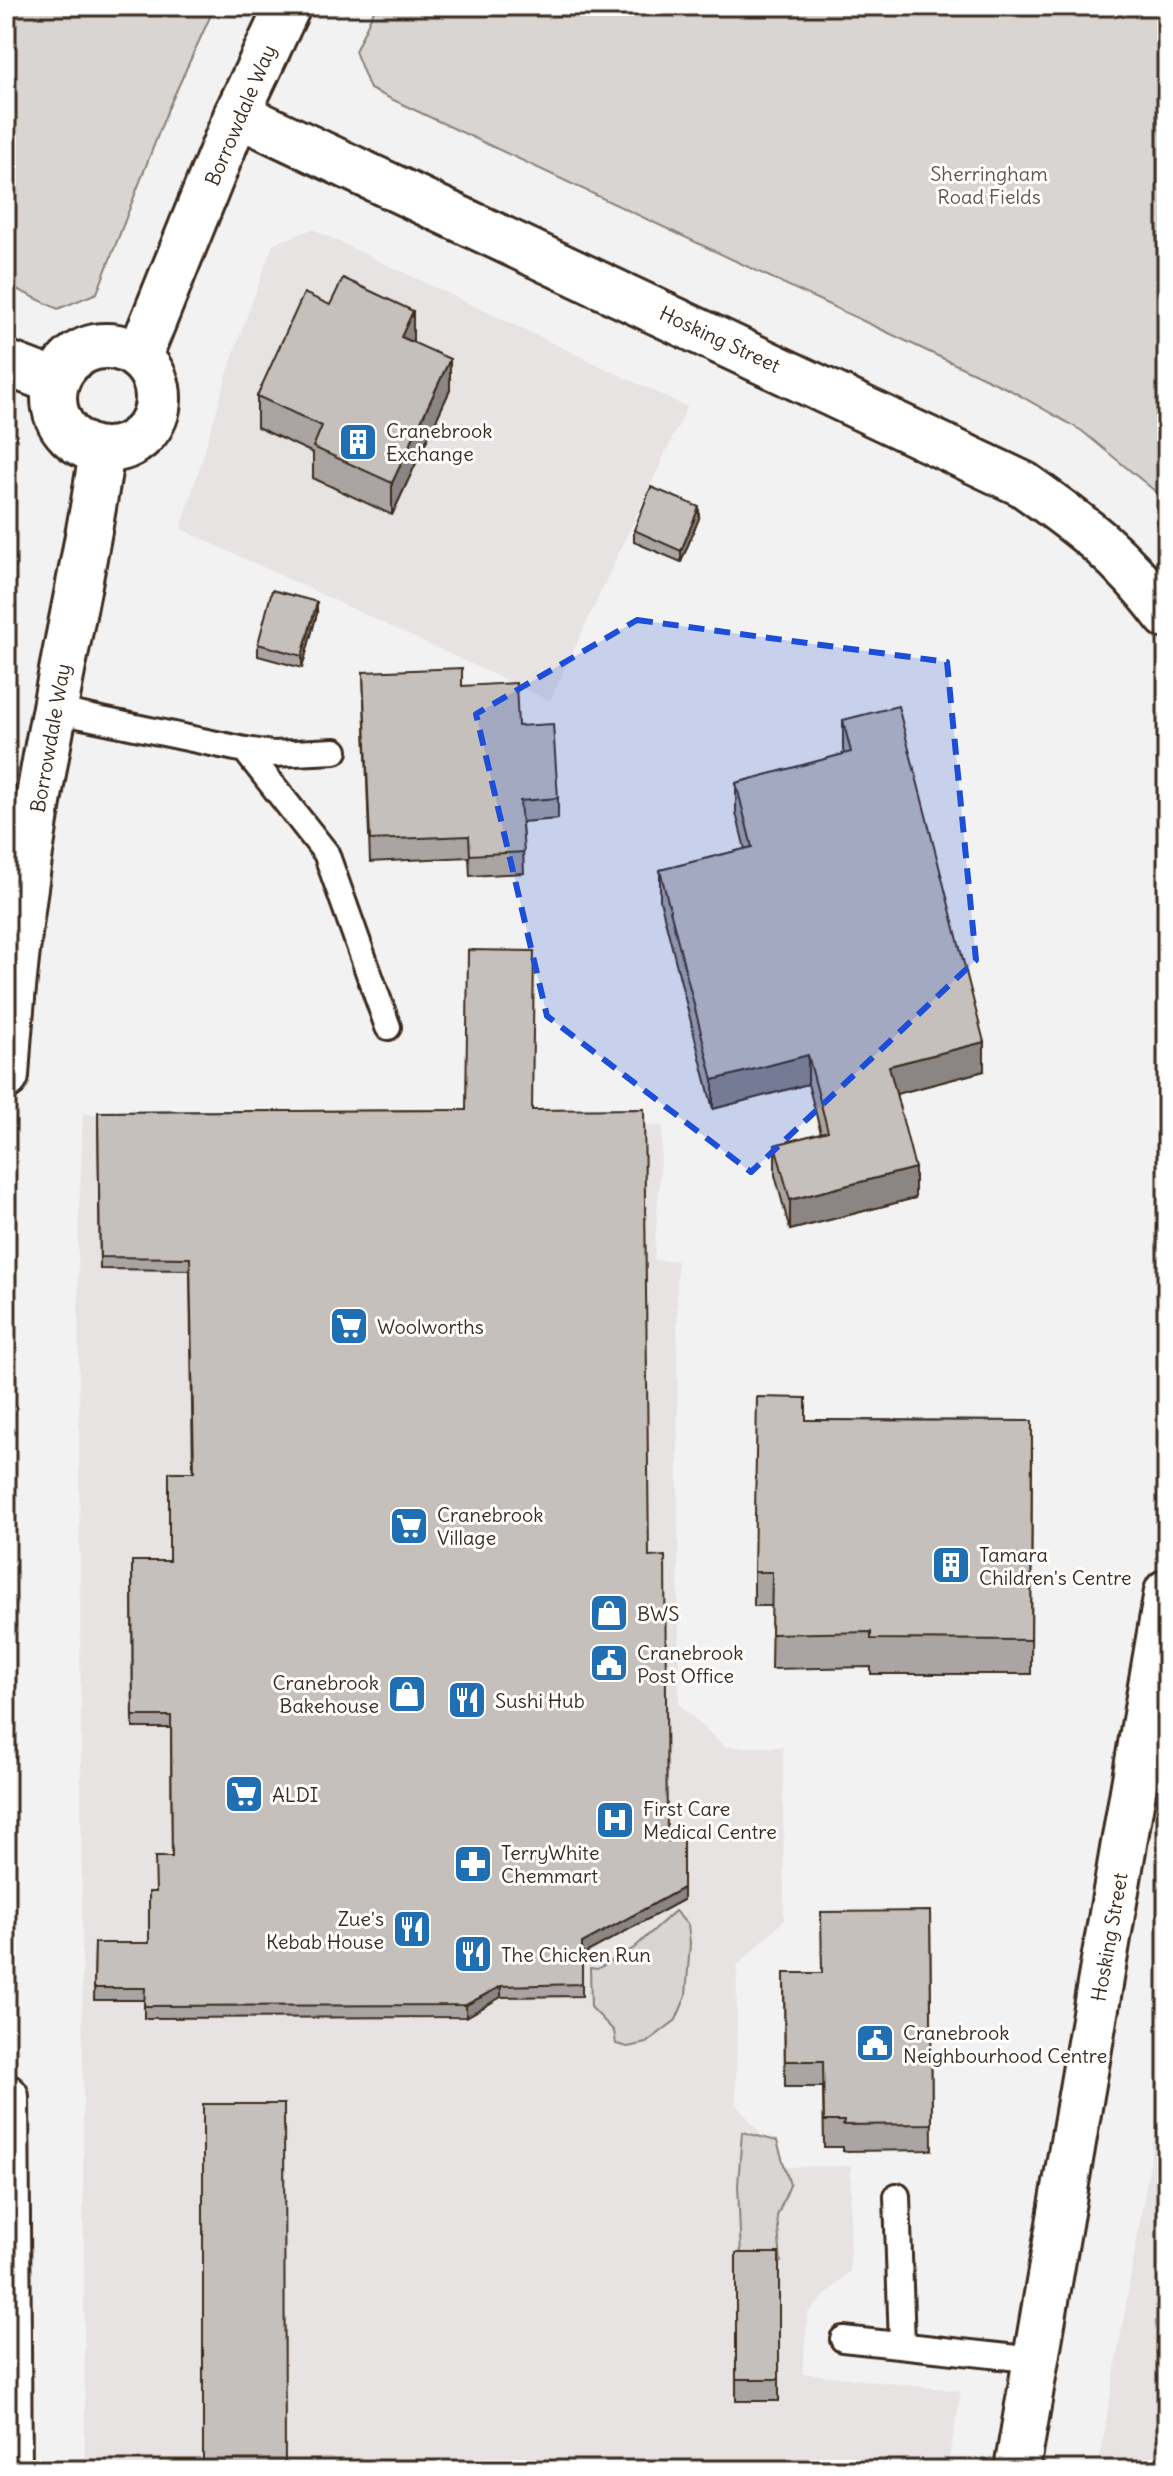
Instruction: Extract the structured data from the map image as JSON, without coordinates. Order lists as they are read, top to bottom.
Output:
{
  "streets": {
    "street": ["Borrowdale Way", "Hosking Street"]
  },
  "crossings": [
    ["Borrowdale Way", "Hosking Street"]
  ],
  "parks": ["Sherringham Road Fields"],
  "places": {
    "building": ["Cranebrook Exchange", "Tamara Children's Centre"],
    "supermarket": ["Woolworths", "Cranebrook Village", "ALDI"],
    "shop": ["BWS", "Cranebrook Bakehouse"],
    "public building": ["Cranebrook Post Office", "Cranebrook Neighbourhood Centre"],
    "restaurant": ["Sushi Hub", "Zue's Kebab House", "The Chicken Run"],
    "hospital": ["First Care Medical Centre"],
    "pharmacy": ["TerryWhite Chemmart"]
  }
}
